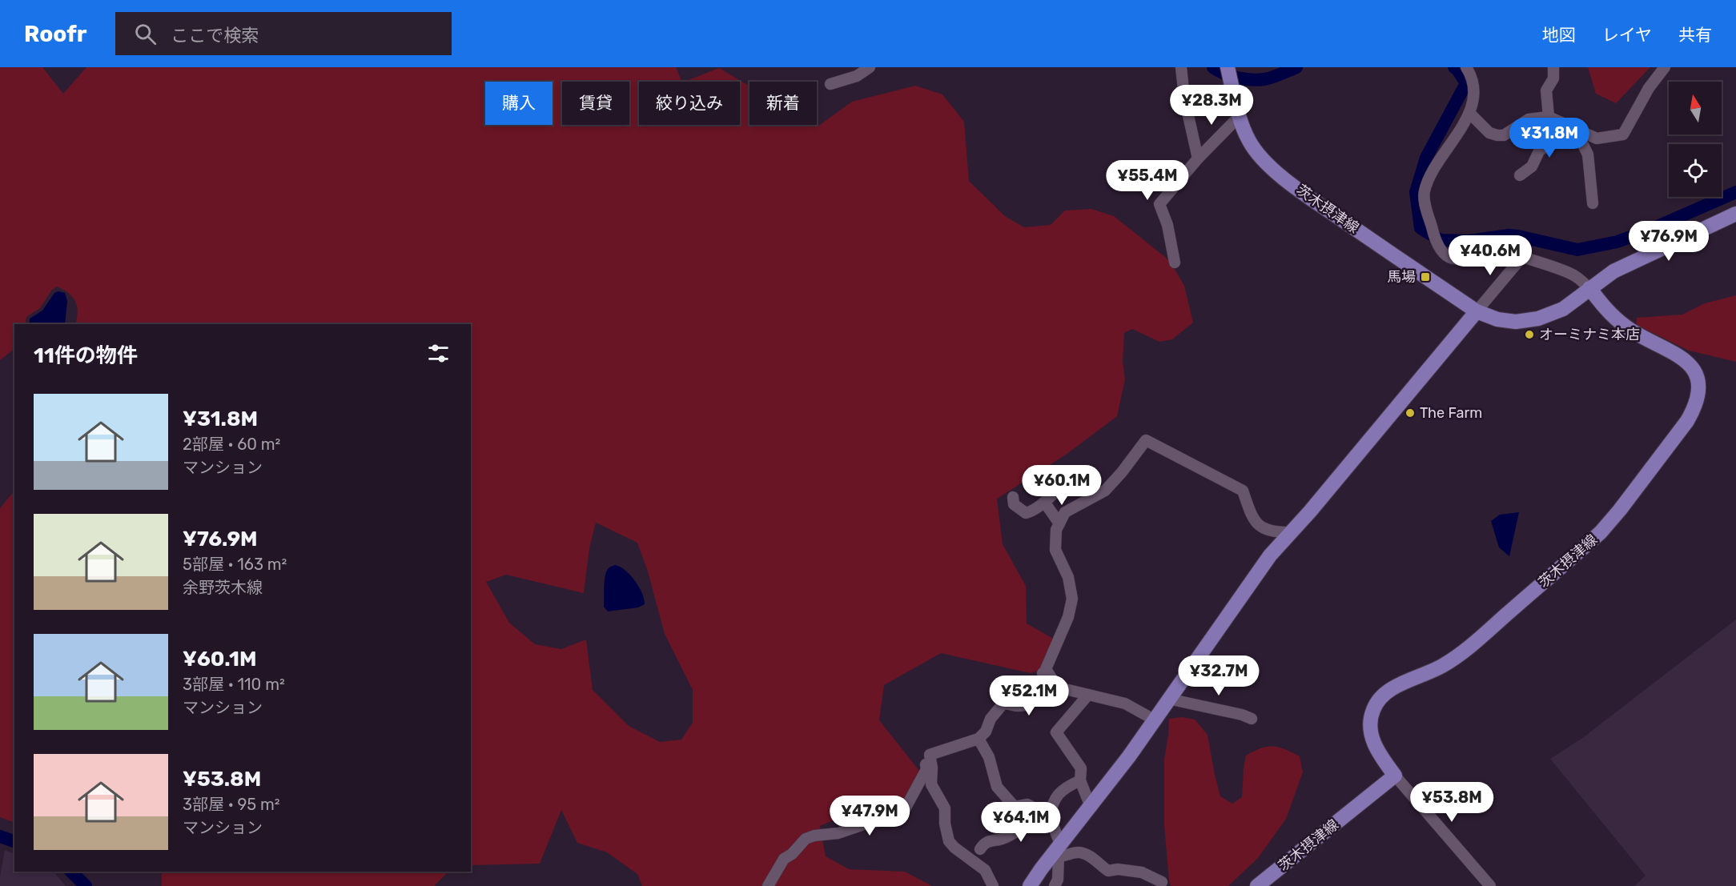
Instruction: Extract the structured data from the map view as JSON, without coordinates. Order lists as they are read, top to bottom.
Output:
{
  "streets": {
    "main road": ["茨木摂津線"]
  },
  "places": {
    "transit": ["馬場"],
    "other": ["オーミナミ本店", "The Farm"]
  },
  "north": "top",
  "page": {
    "header": "Roofr",
    "search": "ここで検索",
    "nav": ["地図", "レイヤ", "共有"],
    "chip": [
      "購入",
      "賃貸",
      "絞り込み",
      "新着"
    ],
    "price": [
      "¥28.3M",
      "¥31.8M",
      "¥55.4M",
      "¥76.9M",
      "¥40.6M",
      "¥60.1M",
      "¥32.7M",
      "¥52.1M",
      "¥53.8M",
      "¥47.9M",
      "¥64.1M"
    ],
    "heading": "11件の物件",
    "list": [
      {
        "name": "¥31.8M",
        "note": "2部屋 · 60 m² · マンション"
      },
      {
        "name": "¥76.9M",
        "note": "5部屋 · 163 m² · 余野茨木線"
      },
      {
        "name": "¥60.1M",
        "note": "3部屋 · 110 m² · マンション"
      },
      {
        "name": "¥53.8M",
        "note": "3部屋 · 95 m² · マンション"
      }
    ]
  }
}
